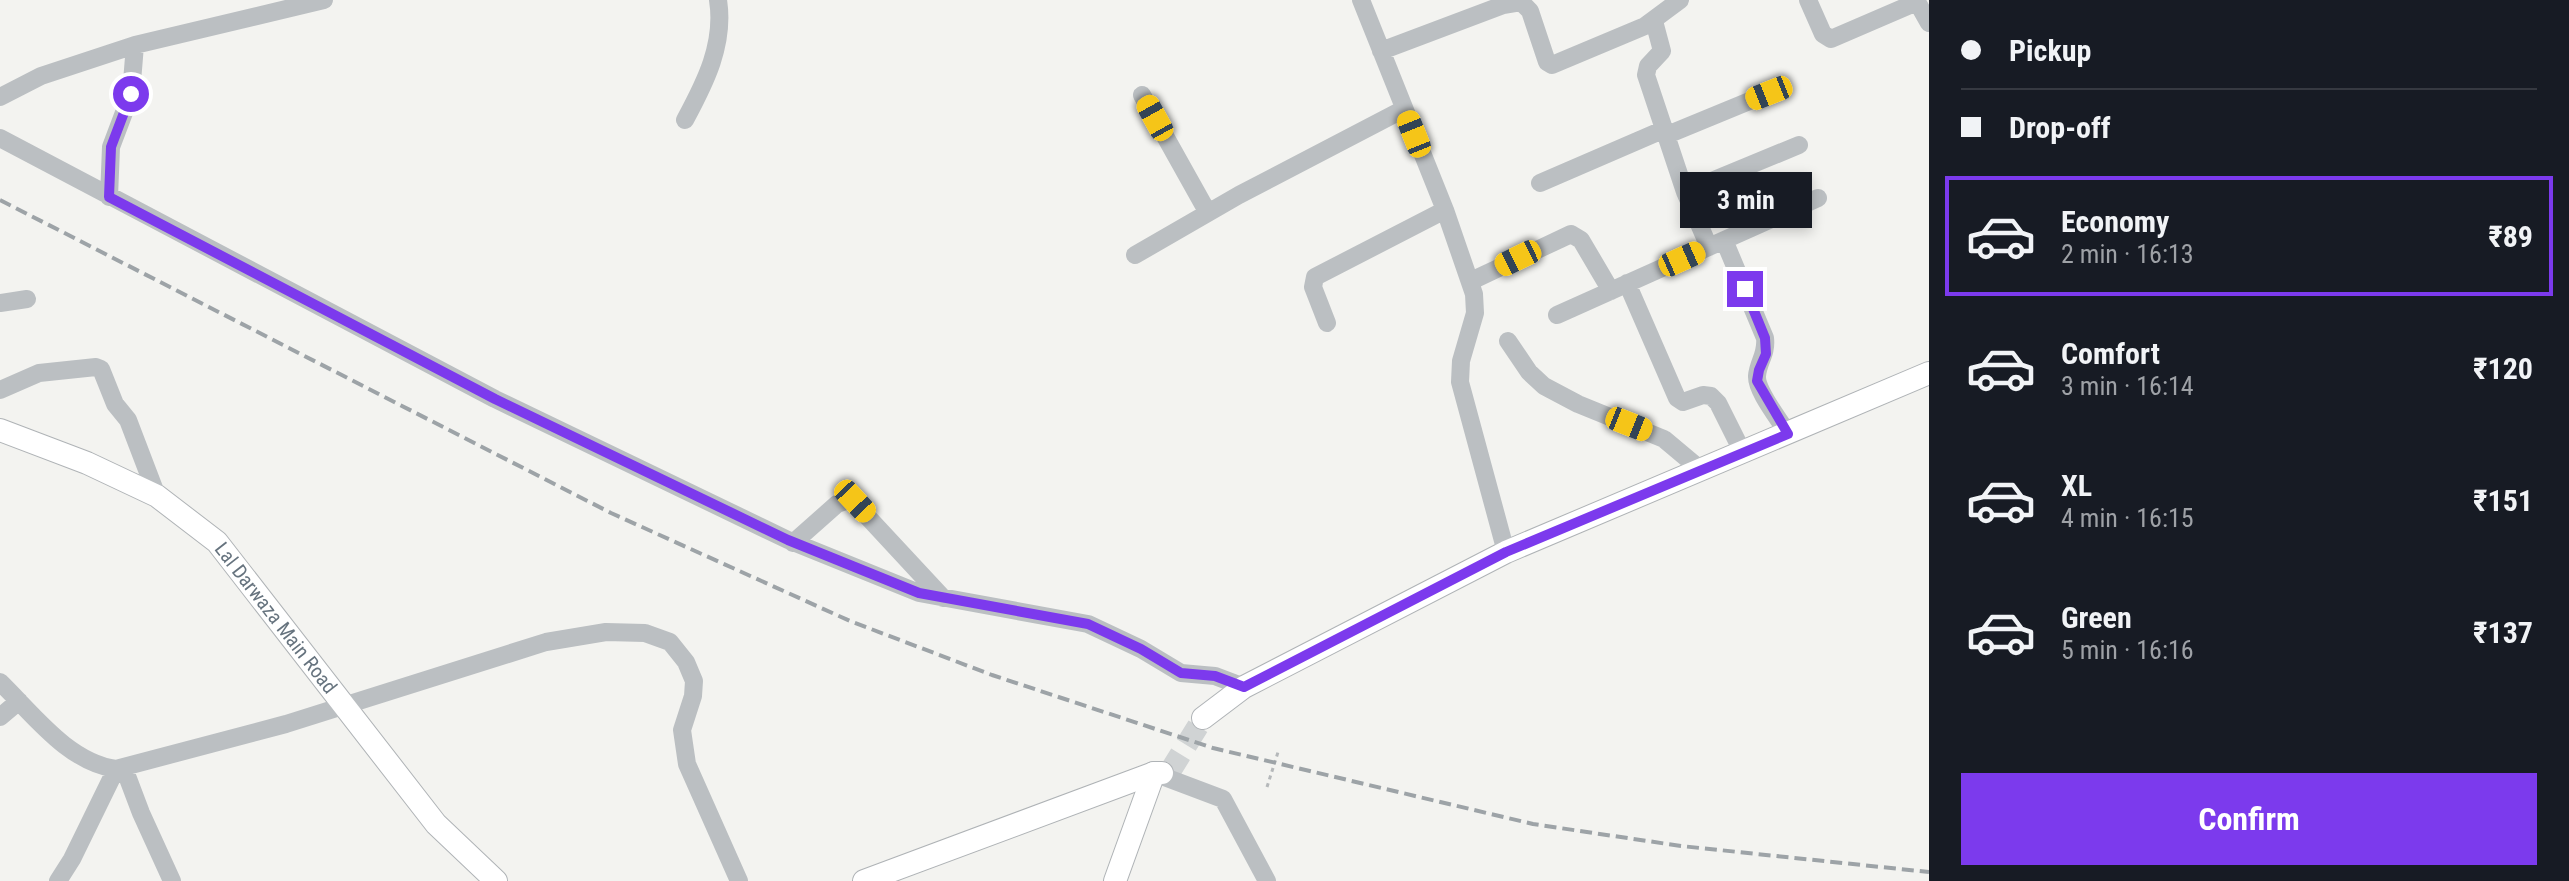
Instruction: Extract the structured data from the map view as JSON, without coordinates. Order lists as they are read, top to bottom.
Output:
{
  "streets": {
    "main road": ["Lal Darwaza Main Road"]
  },
  "page": {
    "banner": ["Pickup", "Drop-off"],
    "bubble": "3 min",
    "list": [
      {
        "name": "Economy",
        "note": "2 min · 16:13",
        "value": "₹89"
      },
      {
        "name": "Comfort",
        "note": "3 min · 16:14",
        "value": "₹120"
      },
      {
        "name": "XL",
        "note": "4 min · 16:15",
        "value": "₹151"
      },
      {
        "name": "Green",
        "note": "5 min · 16:16",
        "value": "₹137"
      }
    ],
    "buttons": "Confirm"
  }
}
